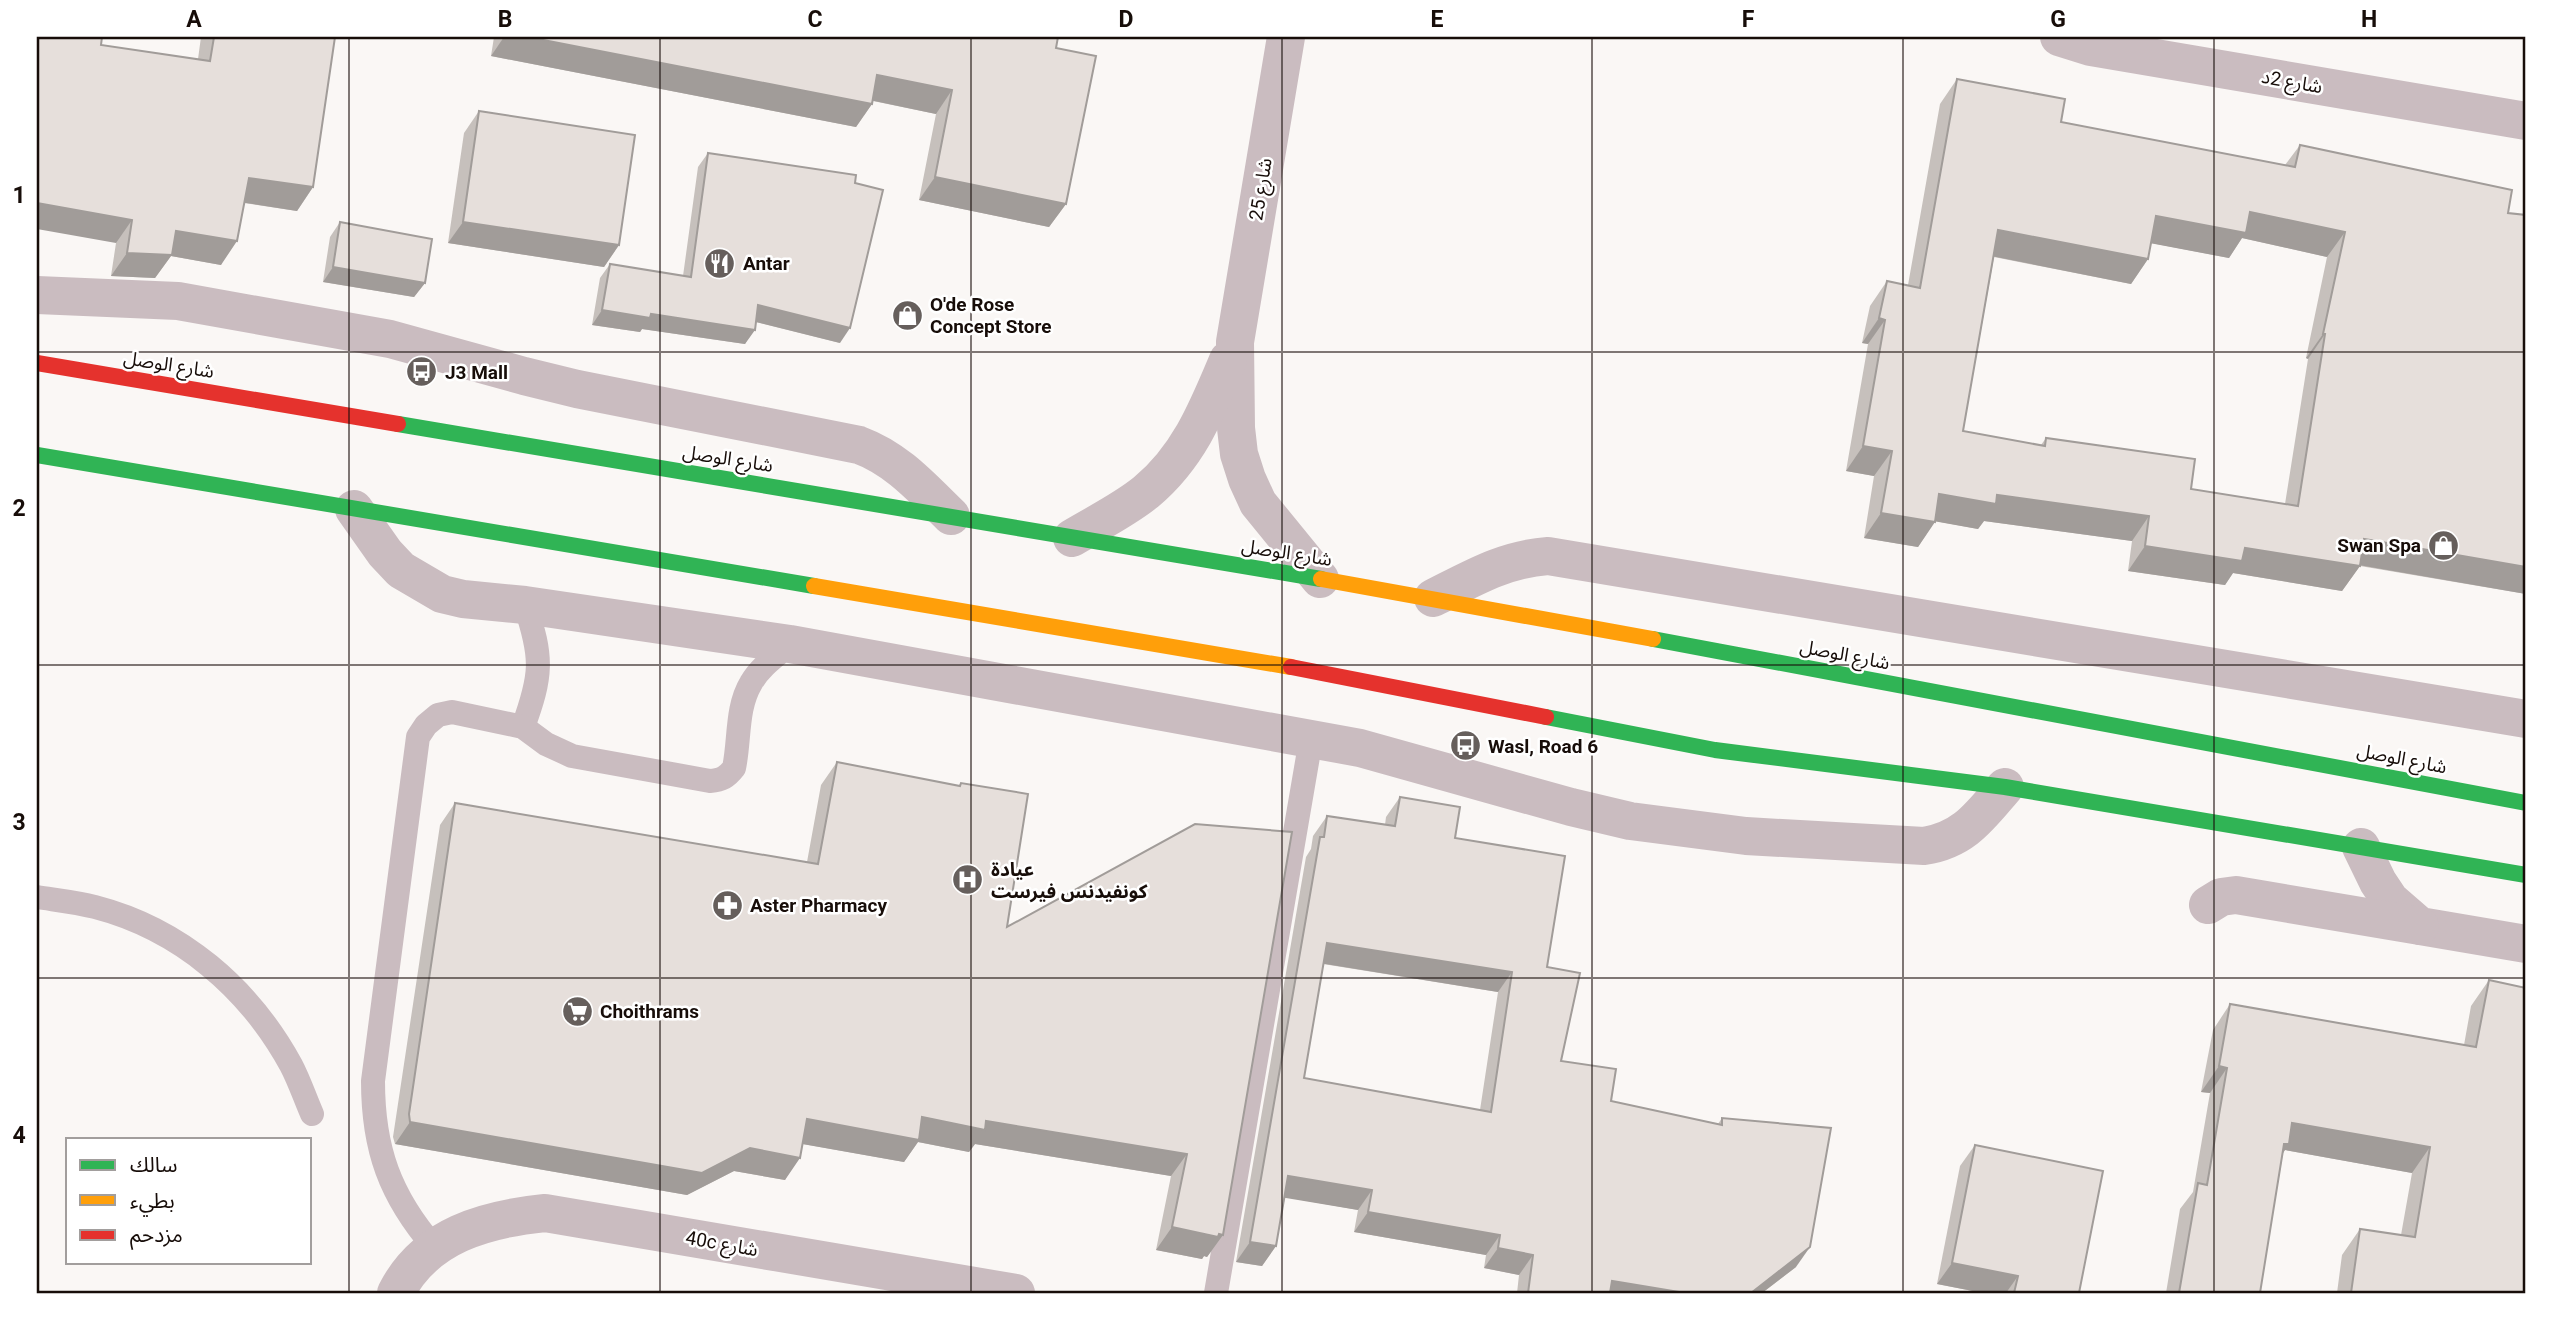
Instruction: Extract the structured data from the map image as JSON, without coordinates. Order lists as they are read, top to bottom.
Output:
{
  "streets": {
    "main road": ["شارع الوصل"],
    "street": ["شارع 2د", "شارع 25", "40c شارع"]
  },
  "crossings": [
    ["شارع 25", "شارع الوصل"]
  ],
  "places": {
    "restaurant": ["Antar"],
    "shop": ["O'de Rose Concept Store", "Swan Spa"],
    "bus stop": ["J3 Mall", "Wasl, Road 6"],
    "hospital": ["عيادة كونفيدنس فيرست"],
    "pharmacy": ["Aster Pharmacy"],
    "supermarket": ["Choithrams"]
  },
  "legend": ["سالك", "بطيء", "مزدحم"],
  "grid": {
    "columns": [
      "A",
      "B",
      "C",
      "D",
      "E",
      "F",
      "G",
      "H"
    ],
    "rows": [
      "1",
      "2",
      "3",
      "4"
    ]
  }
}
